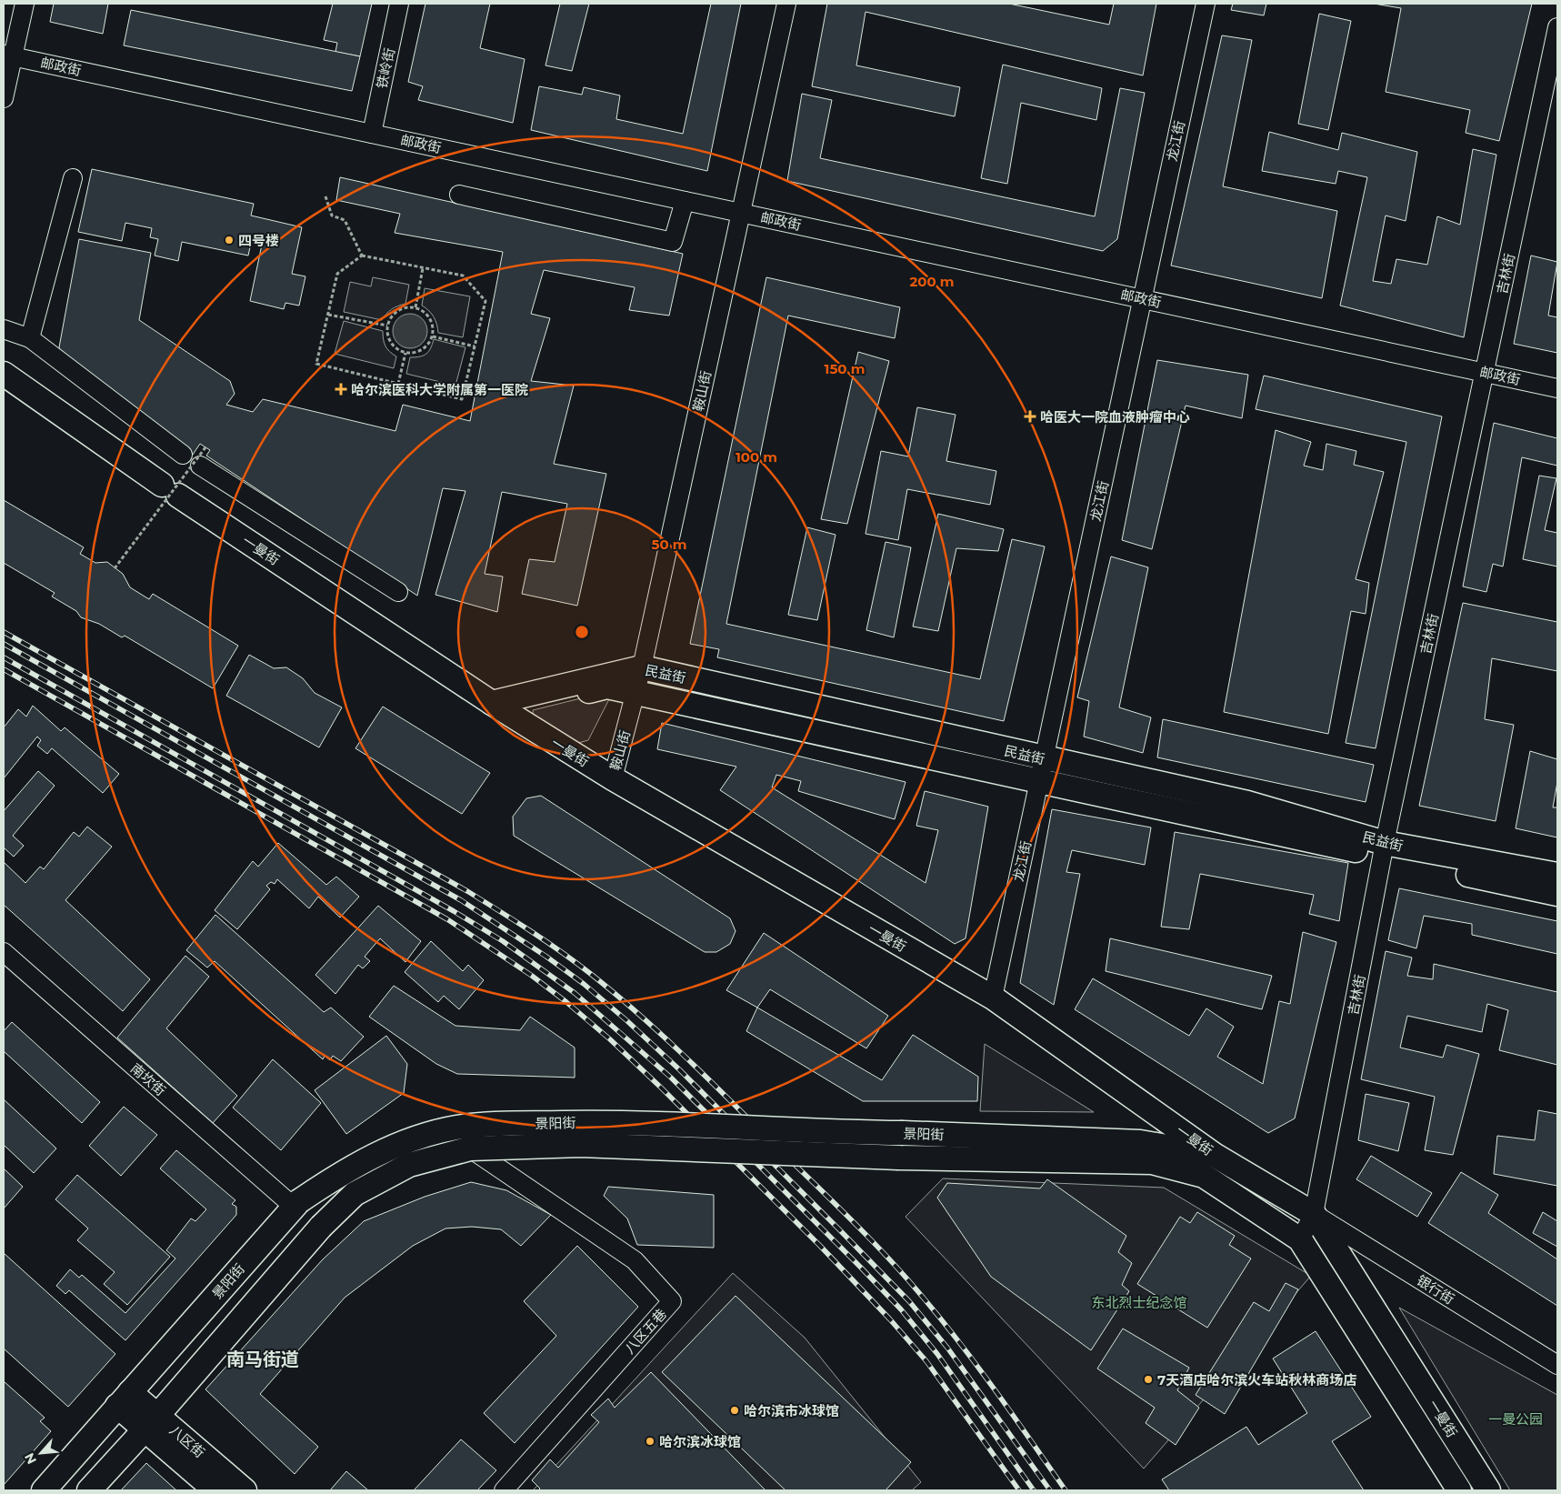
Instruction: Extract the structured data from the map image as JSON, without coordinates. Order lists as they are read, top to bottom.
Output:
{
  "streets": {
    "main road": [
      "一曼街",
      "民益街",
      "景阳街",
      "八区街"
    ],
    "street": [
      "邮政街",
      "铁岭街",
      "龙江街",
      "吉林街",
      "鞍山街",
      "南坎街",
      "银行街",
      "八区五巷"
    ]
  },
  "crossings": [
    ["邮政街", "铁岭街"],
    ["邮政街", "龙江街"],
    ["邮政街", "吉林街"],
    ["邮政街", "鞍山街"],
    ["龙江街", "一曼街"],
    ["龙江街", "民益街"],
    ["吉林街", "一曼街"],
    ["吉林街", "民益街"],
    ["吉林街", "银行街"],
    ["鞍山街", "一曼街"],
    ["鞍山街", "民益街"],
    ["一曼街", "民益街"],
    ["一曼街", "景阳街"],
    ["一曼街", "银行街"],
    ["南坎街", "景阳街"],
    ["景阳街", "八区五巷"],
    ["景阳街", "八区街"]
  ],
  "districts": ["南马街道"],
  "parks": ["东北烈士纪念馆", "一曼公园"],
  "places": {
    "other": [
      "四号楼",
      "7天酒店哈尔滨火车站秋林商场店",
      "哈尔滨市冰球馆",
      "哈尔滨冰球馆"
    ],
    "health": ["哈尔滨医科大学附属第一医院", "哈医大一院血液肿瘤中心"]
  },
  "north": "bottom left",
  "rings": [
    "200 m",
    "150 m",
    "100 m",
    "50 m"
  ]
}
